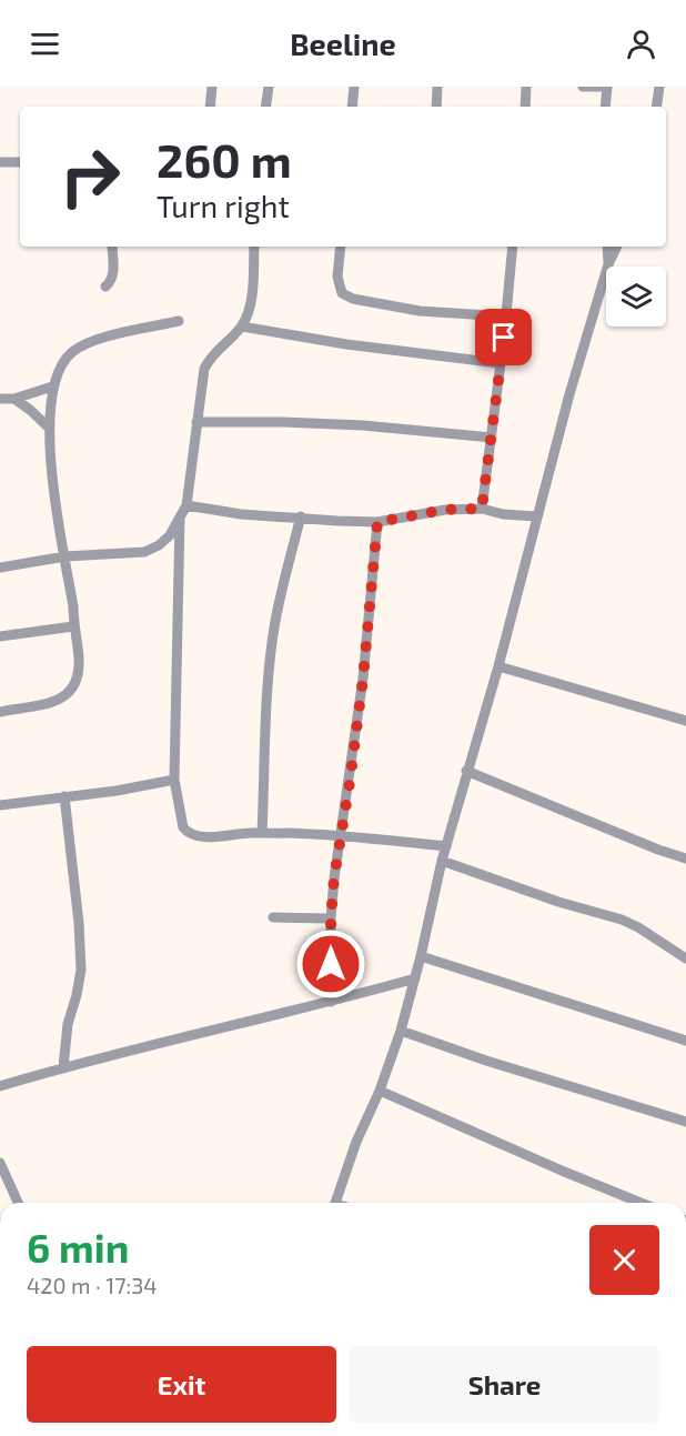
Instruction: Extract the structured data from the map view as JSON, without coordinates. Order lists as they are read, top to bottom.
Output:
{
  "page": {
    "header": "Beeline",
    "turn": ["260 m", "Turn right"],
    "heading": ["6 min", "420 m · 17:34"],
    "buttons": ["Exit", "Share"]
  }
}
